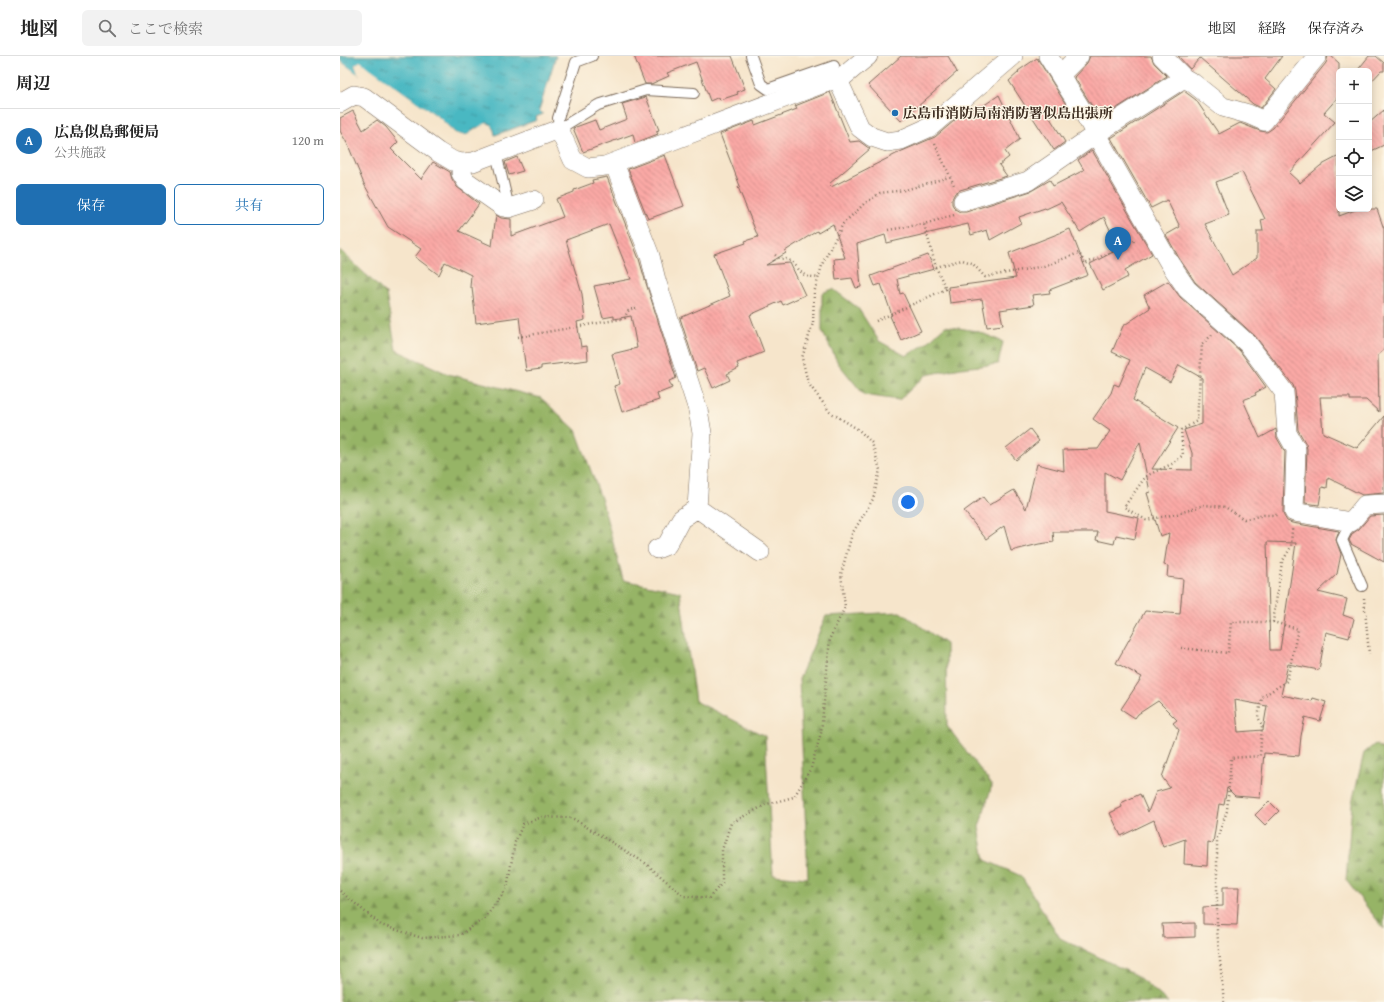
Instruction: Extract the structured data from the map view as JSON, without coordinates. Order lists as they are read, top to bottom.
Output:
{
  "places": ["広島市消防局南消防署似島出張所"],
  "page": {
    "header": "地図",
    "search": "ここで検索",
    "nav": ["地図", "経路", "保存済み"],
    "heading": "周辺",
    "map_buttons": ["+", "−"],
    "list": [
      {
        "mark": "A",
        "name": "広島似島郵便局",
        "note": "公共施設",
        "value": "120 m"
      }
    ],
    "buttons": ["保存", "共有"],
    "pins": "A"
  }
}
